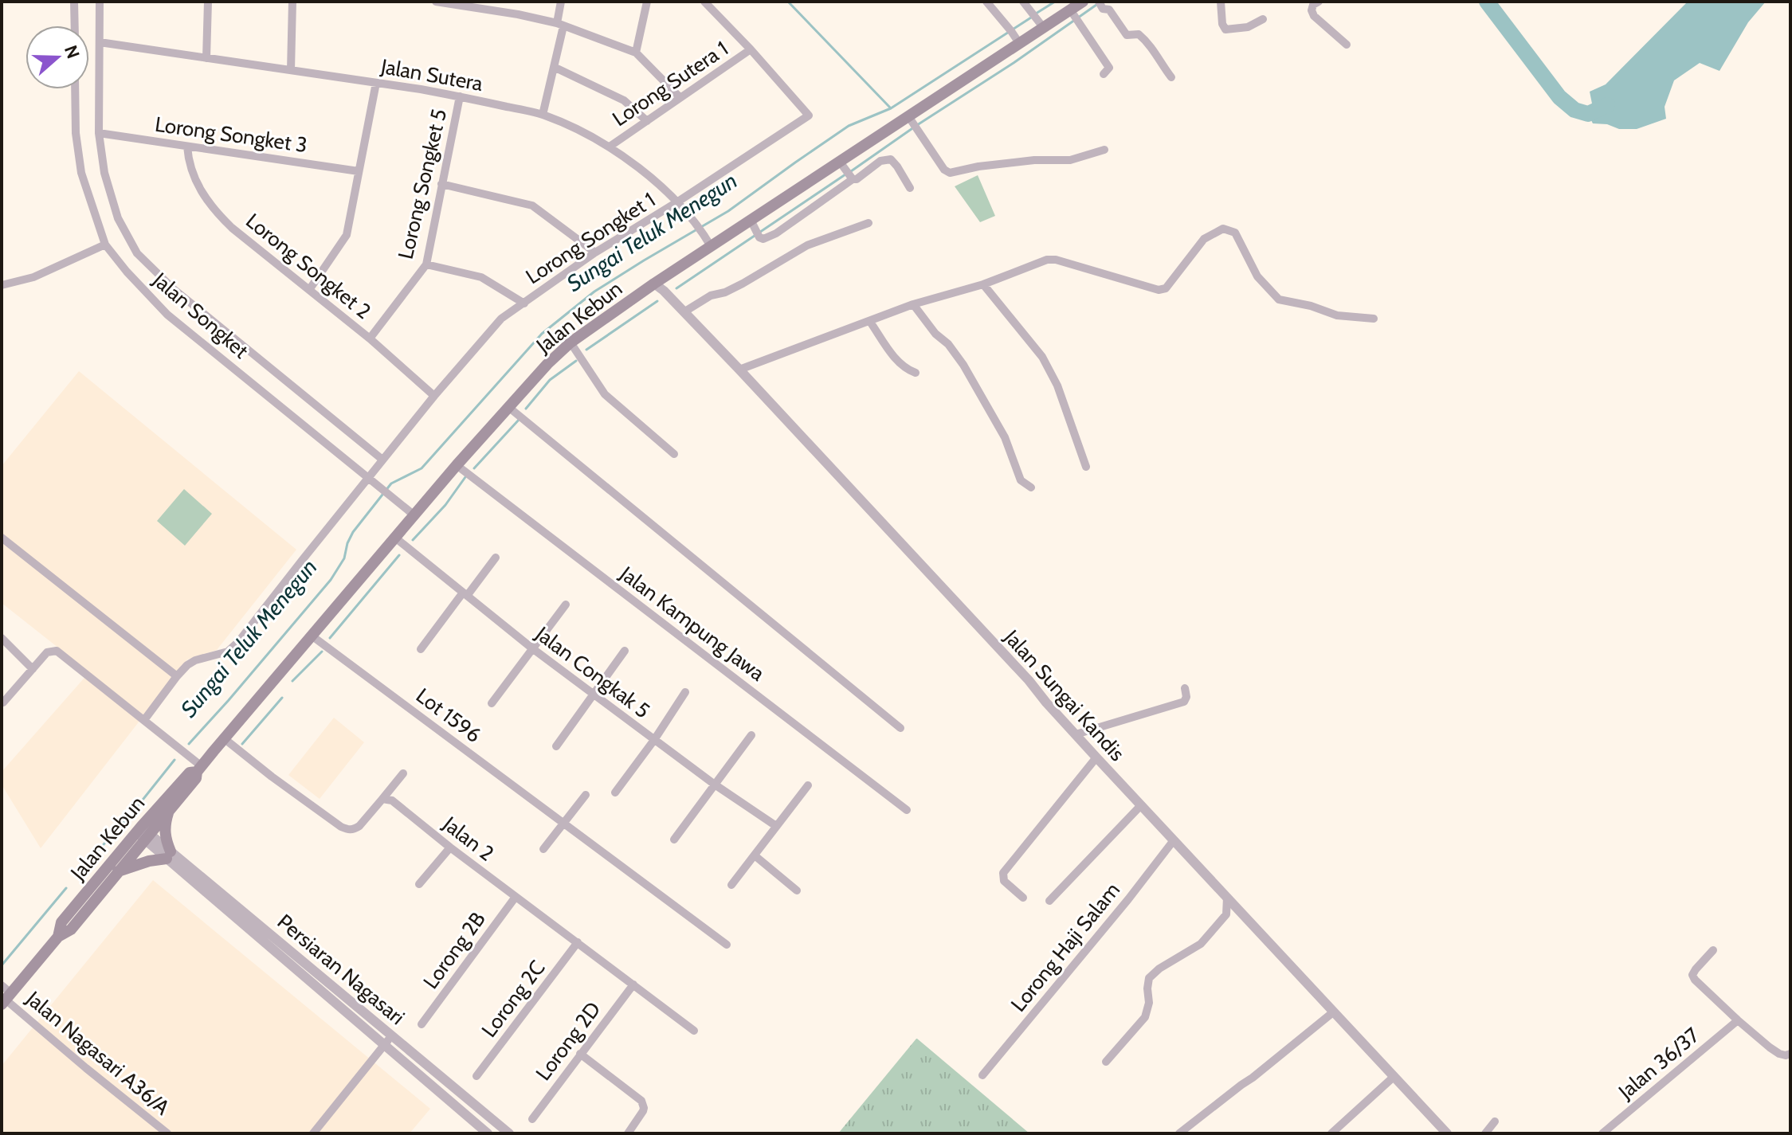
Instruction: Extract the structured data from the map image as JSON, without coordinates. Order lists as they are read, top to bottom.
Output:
{
  "streets": {
    "main road": ["Jalan Kebun"],
    "street": [
      "Jalan Sutera",
      "Lorong Sutera 1",
      "Lorong Songket 3",
      "Lorong Songket 5",
      "Lorong Songket 1",
      "Lorong Songket 2",
      "Jalan Songket",
      "Jalan Kampung Jawa",
      "Jalan Congkak 5",
      "Jalan Sungai Kandis",
      "Lot 1596",
      "Jalan 2",
      "Lorong Haji Salam",
      "Lorong 2B",
      "Persiaran Nagasari",
      "Lorong 2C",
      "Lorong 2D",
      "Jalan Nagasari A36/A",
      "Jalan 36/37"
    ]
  },
  "crossings": [
    ["Jalan Sutera", "Lorong Sutera 1"],
    ["Jalan Sutera", "Lorong Songket 5"],
    ["Jalan Sutera", "Lorong Songket 1"],
    ["Jalan Sutera", "Jalan Songket"],
    ["Jalan Sutera", "Jalan Kebun"],
    ["Lorong Sutera 1", "Lorong Songket 1"],
    ["Lorong Songket 3", "Lorong Songket 2"],
    ["Lorong Songket 3", "Jalan Songket"],
    ["Lorong Songket 5", "Lorong Songket 2"],
    ["Lorong Songket 1", "Lorong Songket 2"],
    ["Lorong Songket 1", "Jalan Songket"],
    ["Jalan Songket", "Jalan Kebun"],
    ["Jalan Kebun", "Jalan Kampung Jawa"],
    ["Jalan Kebun", "Jalan Congkak 5"],
    ["Jalan Kebun", "Jalan Sungai Kandis"],
    ["Jalan Kebun", "Lot 1596"],
    ["Jalan Kebun", "Persiaran Nagasari"],
    ["Jalan Kebun", "Jalan Nagasari A36/A"],
    ["Jalan Sungai Kandis", "Lorong Haji Salam"],
    ["Jalan 2", "Lorong 2B"],
    ["Jalan 2", "Lorong 2C"],
    ["Jalan 2", "Lorong 2D"]
  ],
  "water": ["Sungai Teluk Menegun"],
  "north": "right"
}
